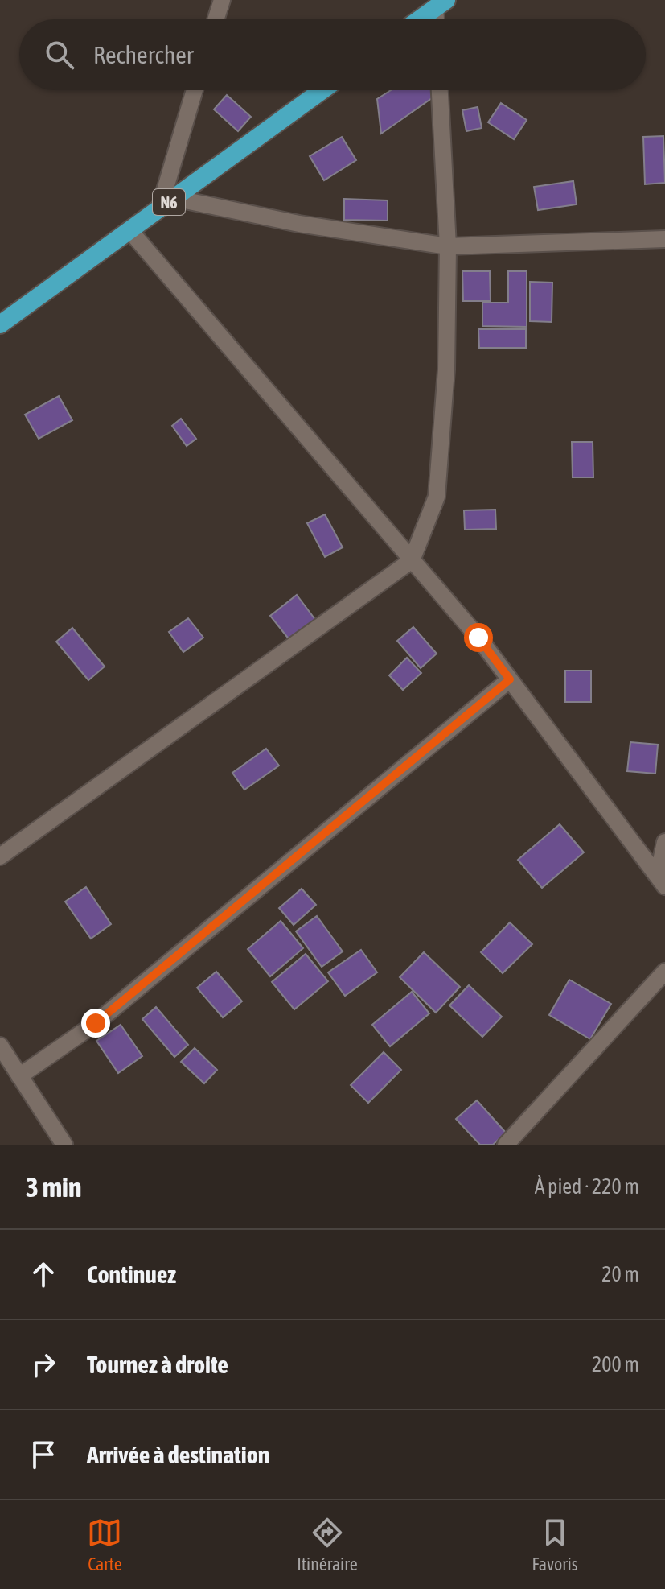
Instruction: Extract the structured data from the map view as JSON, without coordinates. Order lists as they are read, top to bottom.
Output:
{
  "streets": {
    "highway": ["N6"]
  },
  "page": {
    "search": "Rechercher",
    "heading": ["3 min", "À pied · 220 m"],
    "list": [
      ["Continuez", "20 m"],
      ["Tournez à droite", "200 m"],
      "Arrivée à destination"
    ],
    "nav": ["Carte", "Itinéraire", "Favoris"]
  }
}
